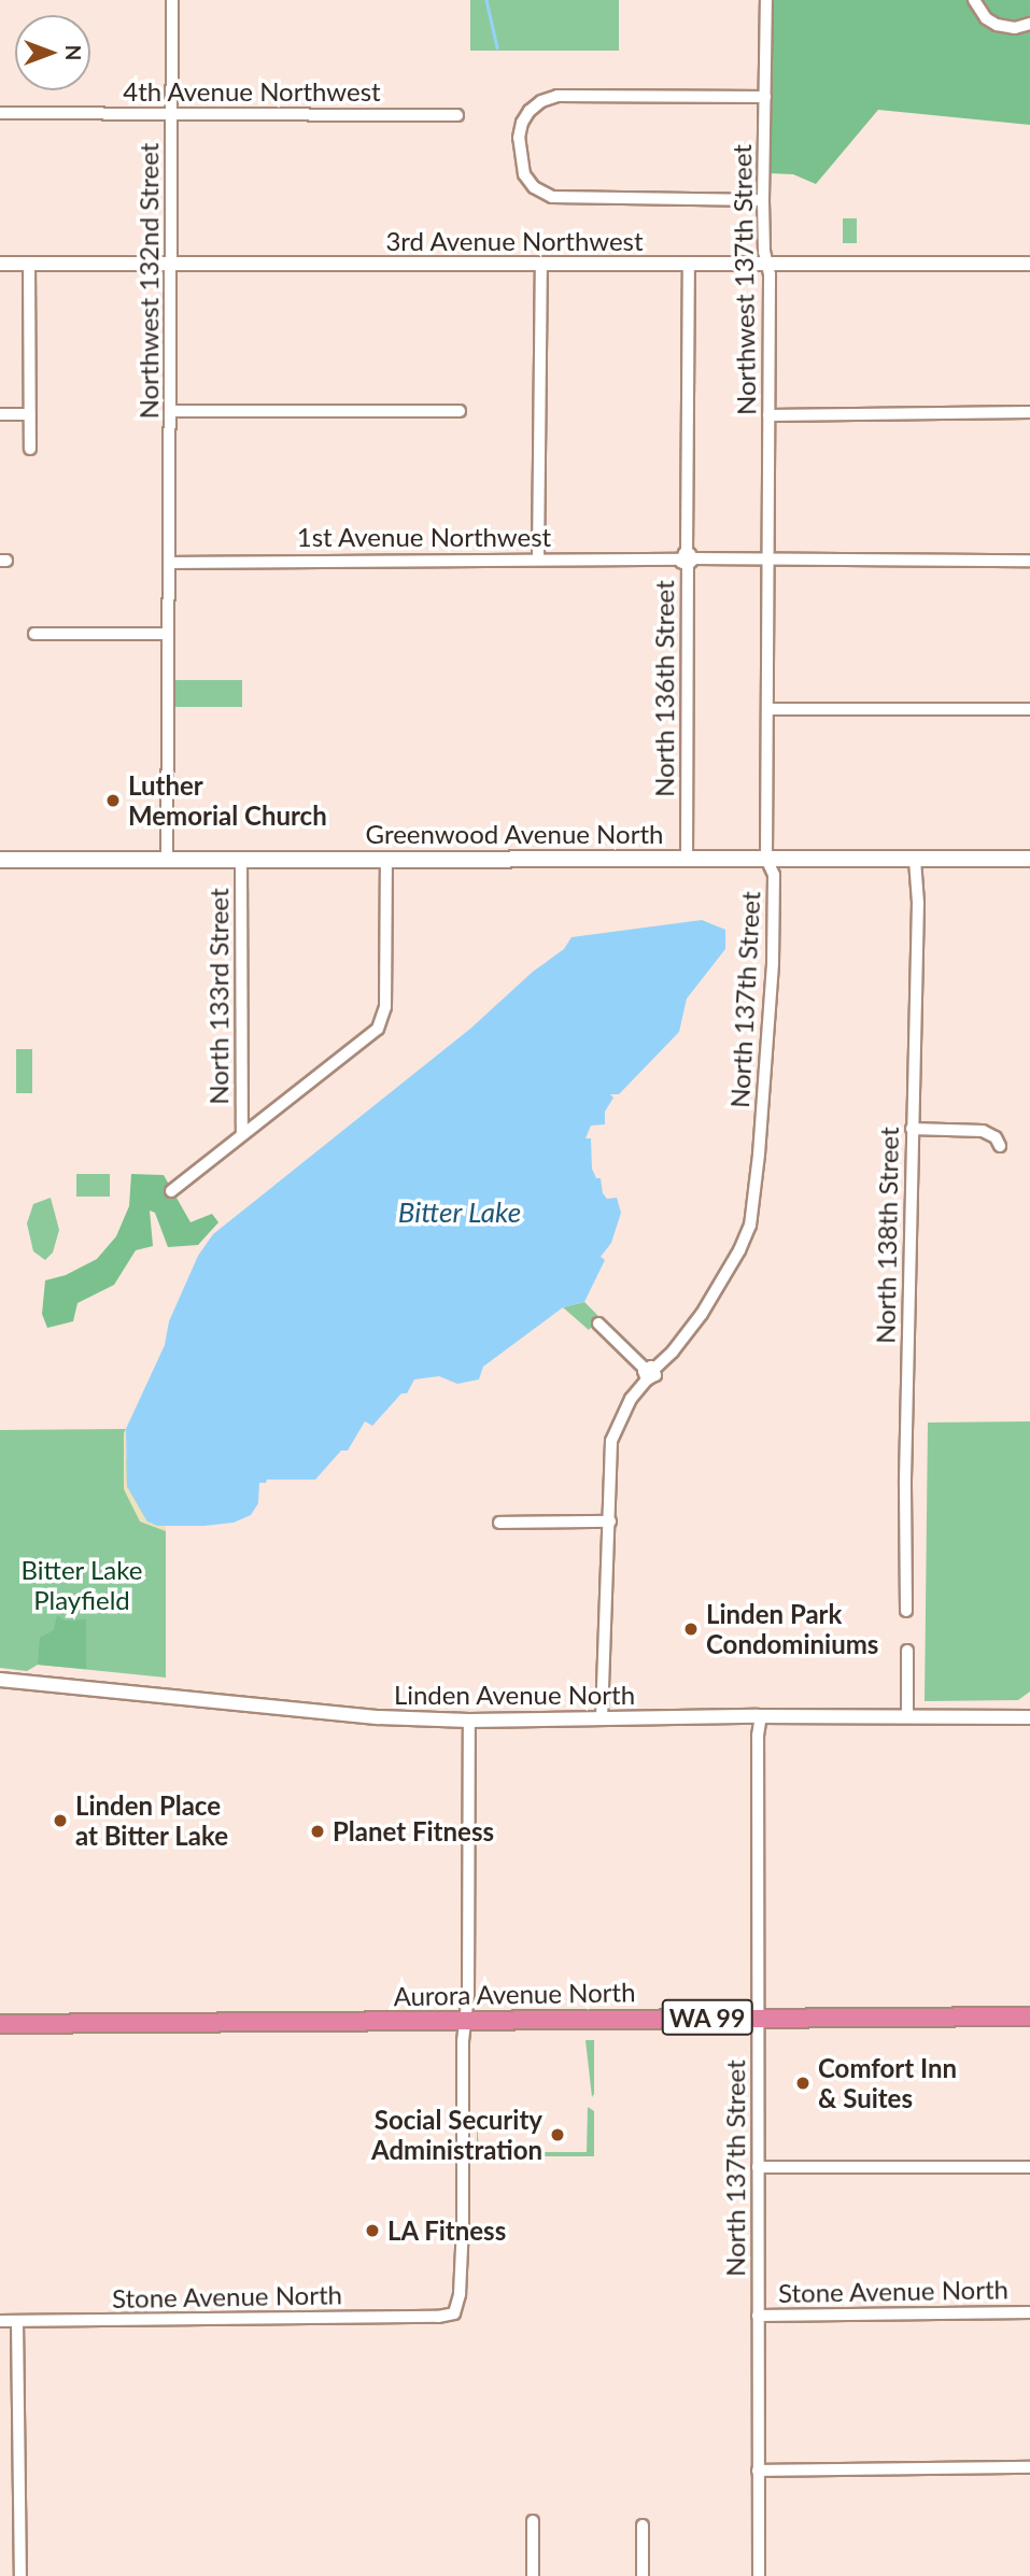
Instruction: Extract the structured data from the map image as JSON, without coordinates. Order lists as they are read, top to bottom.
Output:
{
  "streets": {
    "highway": ["Aurora Avenue North", "WA 99"],
    "main road": ["Greenwood Avenue North"],
    "street": [
      "4th Avenue Northwest",
      "3rd Avenue Northwest",
      "Northwest 137th Street",
      "Northwest 132nd Street",
      "1st Avenue Northwest",
      "North 136th Street",
      "North 133rd Street",
      "North 137th Street",
      "North 138th Street",
      "Linden Avenue North",
      "Stone Avenue North"
    ]
  },
  "crossings": [
    ["4th Avenue Northwest", "Northwest 132nd Street"],
    ["3rd Avenue Northwest", "Northwest 137th Street"],
    ["3rd Avenue Northwest", "Northwest 132nd Street"],
    ["3rd Avenue Northwest", "North 136th Street"],
    ["Northwest 137th Street", "1st Avenue Northwest"],
    ["Northwest 137th Street", "North 137th Street"],
    ["Northwest 132nd Street", "1st Avenue Northwest"],
    ["Northwest 132nd Street", "Greenwood Avenue North"],
    ["1st Avenue Northwest", "North 136th Street"],
    ["1st Avenue Northwest", "North 137th Street"],
    ["North 136th Street", "Greenwood Avenue North"],
    ["Greenwood Avenue North", "North 133rd Street"],
    ["Greenwood Avenue North", "North 137th Street"],
    ["Greenwood Avenue North", "North 138th Street"],
    ["North 137th Street", "Linden Avenue North"],
    ["North 137th Street", "Aurora Avenue North"],
    ["North 137th Street", "Stone Avenue North"],
    ["Aurora Avenue North", "Stone Avenue North"]
  ],
  "water": ["Bitter Lake"],
  "parks": ["Bitter Lake Playfield"],
  "places": [
    "Luther Memorial Church",
    "Linden Park Condominiums",
    "Linden Place at Bitter Lake",
    "Planet Fitness",
    "Comfort Inn & Suites",
    "Social Security Administration",
    "LA Fitness"
  ],
  "north": "right"
}
